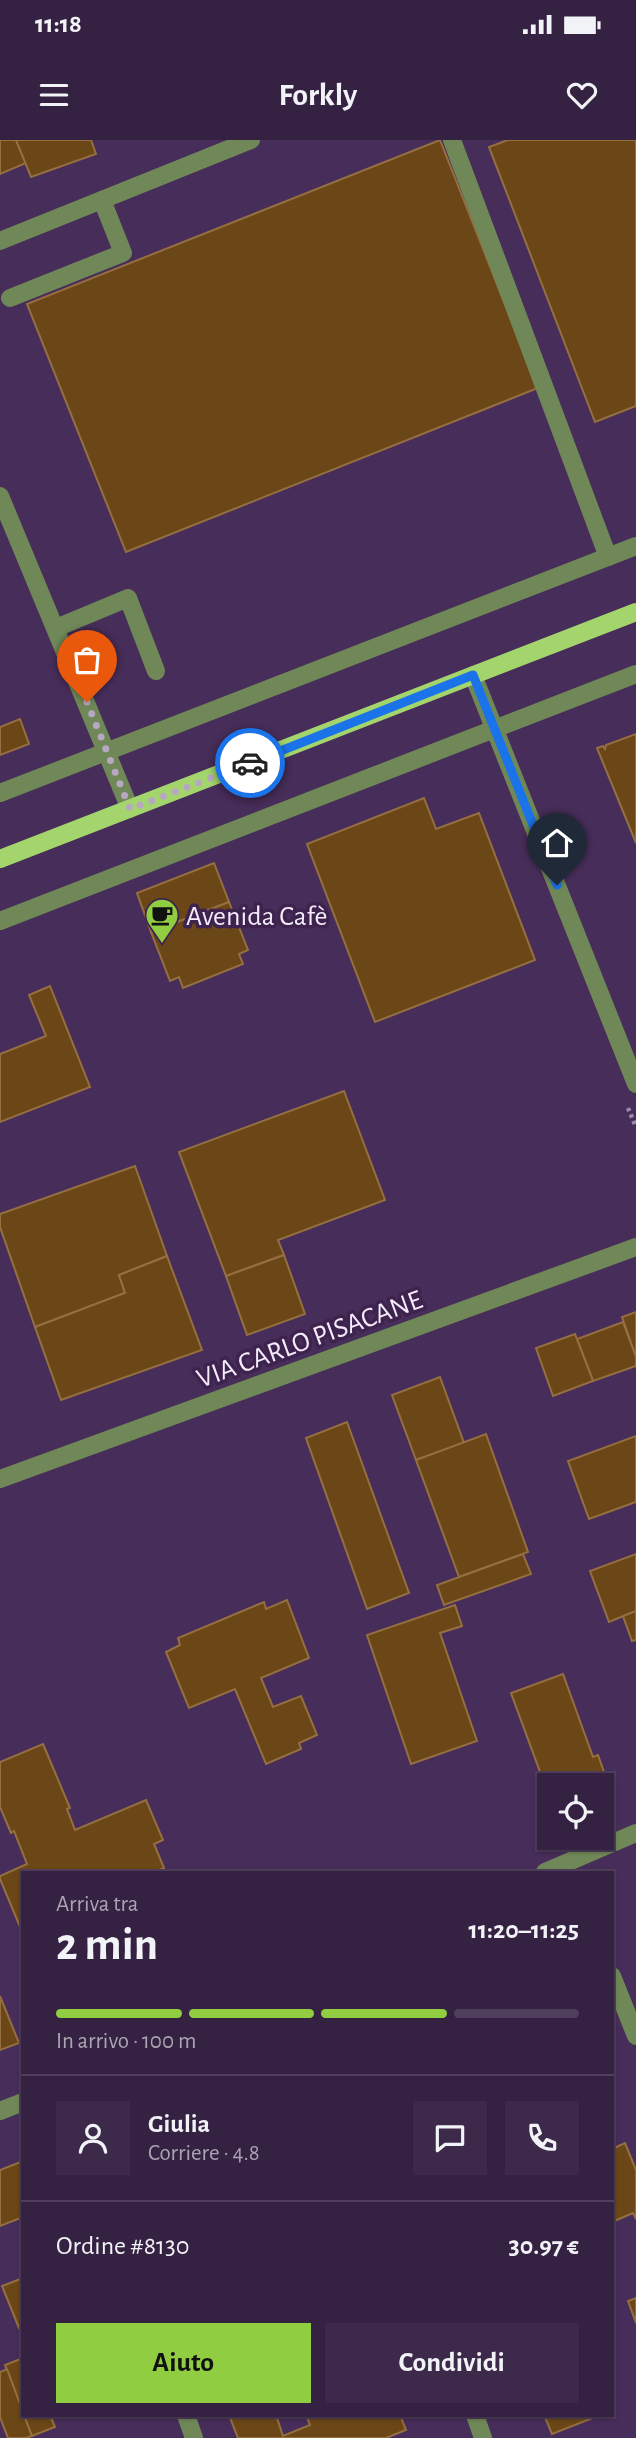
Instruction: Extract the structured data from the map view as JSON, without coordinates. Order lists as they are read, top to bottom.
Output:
{
  "streets": {
    "street": ["VIA CARLO PISACANE"]
  },
  "places": {
    "cafe": ["Avenida Cafè"]
  },
  "page": {
    "status": "11:18",
    "header": "Forkly",
    "heading": ["2 min", "Arriva tra", "11:20–11:25"],
    "panel": [
      "Giulia",
      "Corriere · 4.8",
      "Ordine #8130",
      "30.97 €"
    ],
    "bar": "In arrivo · 100 m",
    "buttons": ["Aiuto", "Condividi"]
  }
}
